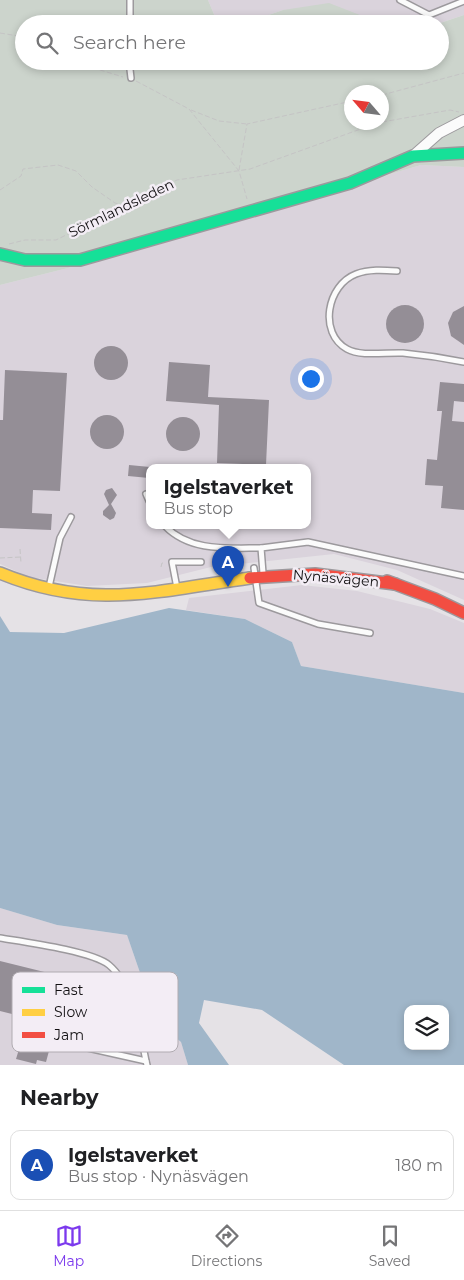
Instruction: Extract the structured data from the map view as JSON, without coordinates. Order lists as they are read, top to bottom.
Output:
{
  "streets": {
    "street": ["Nynäsvägen"],
    "path": ["Sörmlandsleden"]
  },
  "legend": ["Fast", "Slow", "Jam"],
  "north": "top left",
  "page": {
    "search": "Search here",
    "popup": ["Igelstaverket", "Bus stop"],
    "pins": "A",
    "heading": "Nearby",
    "list": [
      {
        "mark": "A",
        "name": "Igelstaverket",
        "note": "Bus stop · Nynäsvägen",
        "value": "180 m"
      }
    ],
    "nav": ["Map", "Directions", "Saved"]
  }
}
